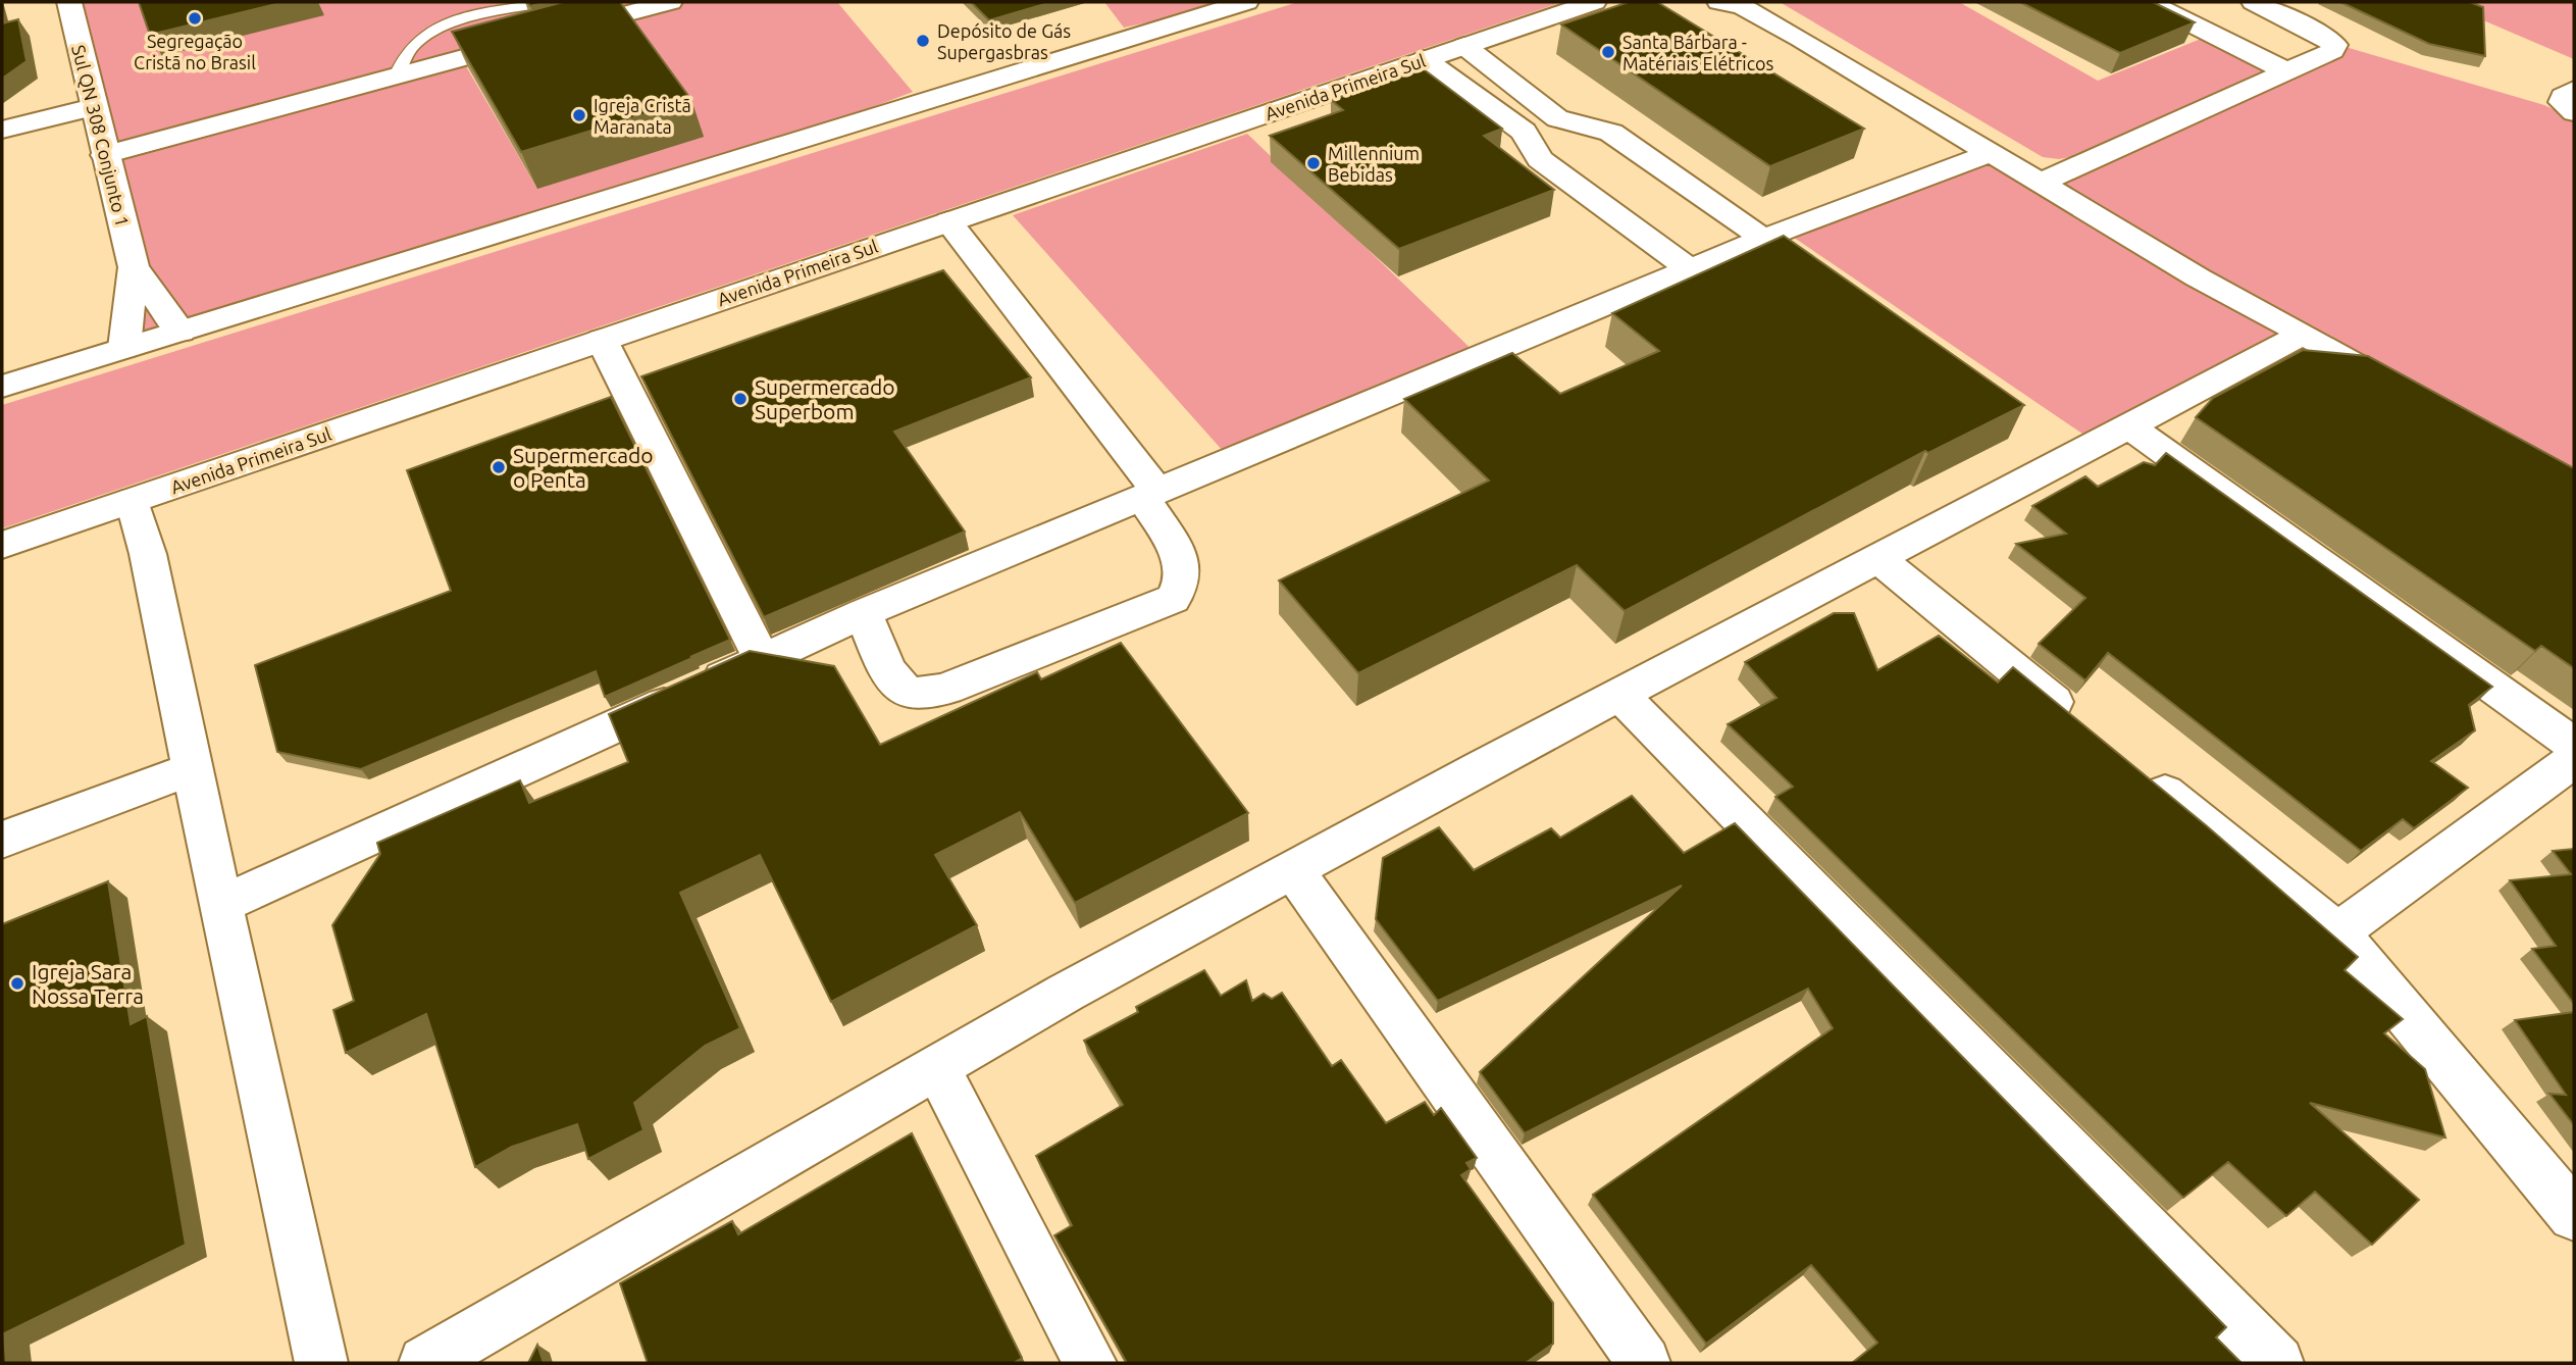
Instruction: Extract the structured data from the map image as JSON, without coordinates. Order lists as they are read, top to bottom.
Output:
{
  "streets": {
    "street": ["Avenida Primeira Sul", "Sul QN 308 Conjunto 1"]
  },
  "places": [
    "Segregação Cristã no Brasil",
    "Depósito de Gás Supergasbras",
    "Santa Bárbara - Matériais Elétricos",
    "Igreja Cristã Maranata",
    "Millennium Bebidas",
    "Supermercado Superbom",
    "Supermercado o Penta",
    "Igreja Sara Nossa Terra"
  ]
}
